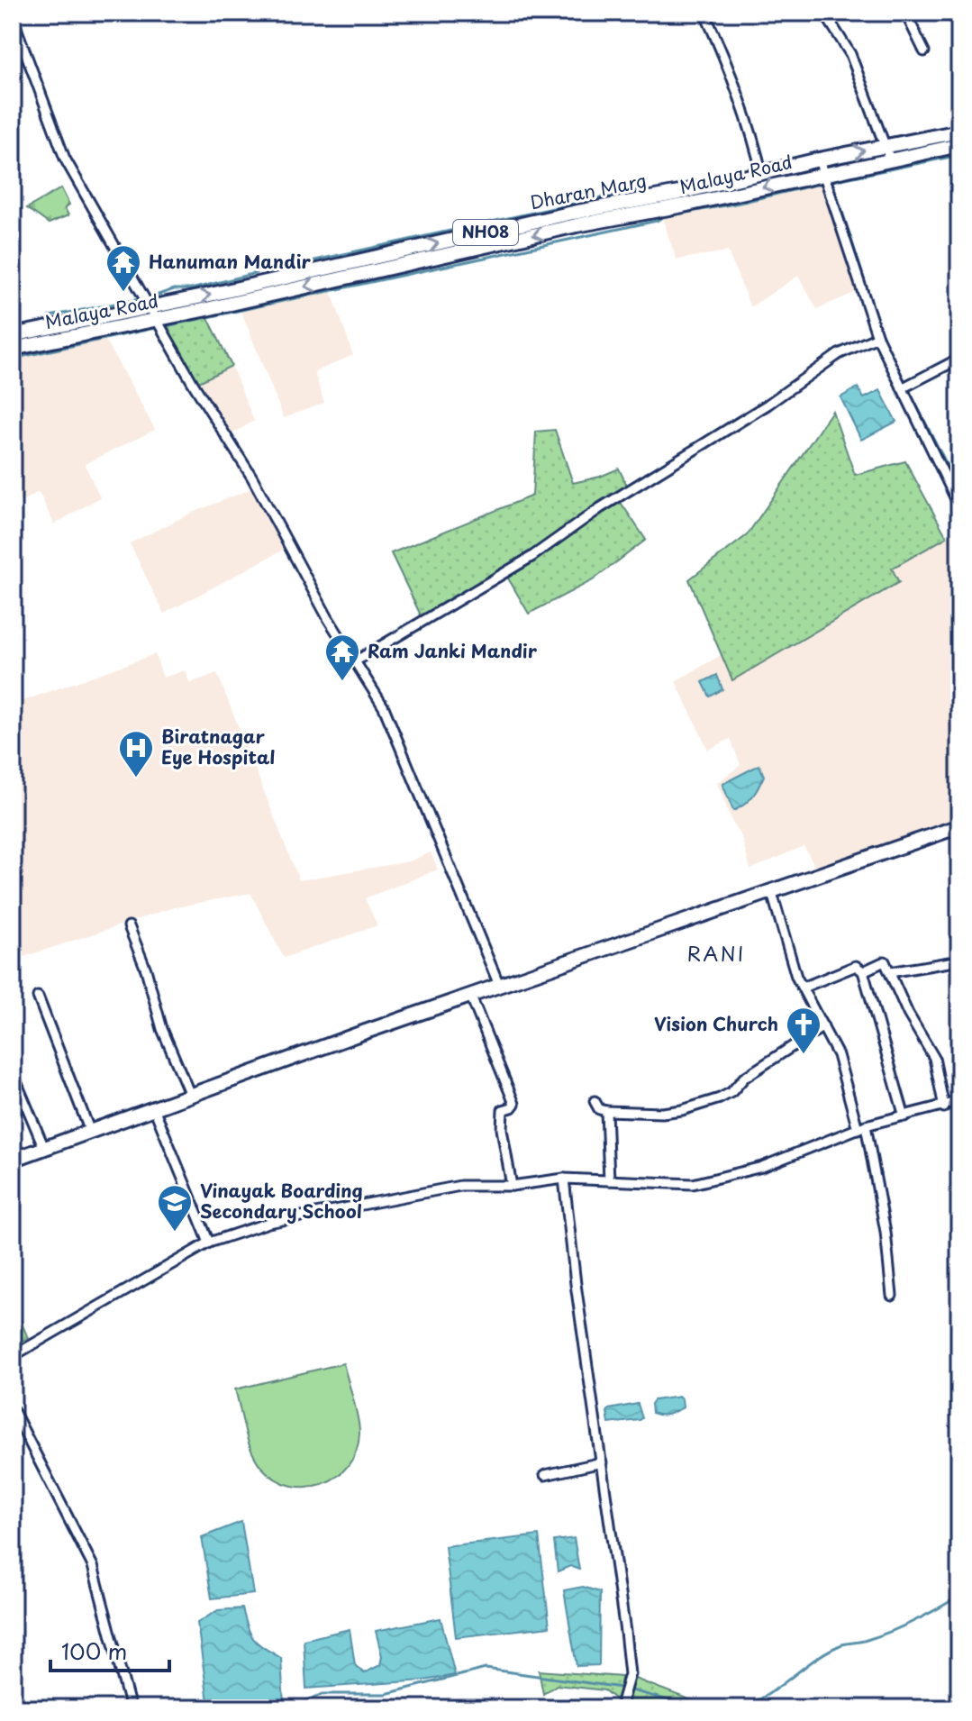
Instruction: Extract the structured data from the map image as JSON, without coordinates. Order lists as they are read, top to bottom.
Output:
{
  "streets": {
    "main road": ["Malaya Road", "Dharan Marg", "NH08"]
  },
  "crossings": [
    ["Malaya Road", "Dharan Marg"]
  ],
  "one_way": ["Malaya Road", "Dharan Marg"],
  "districts": ["RANI"],
  "places": {
    "temple": ["Hanuman Mandir", "Ram Janki Mandir"],
    "hospital": ["Biratnagar Eye Hospital"],
    "church": ["Vision Church"],
    "school or university": ["Vinayak Boarding Secondary School"]
  },
  "scale_bar": "100 m"
}
